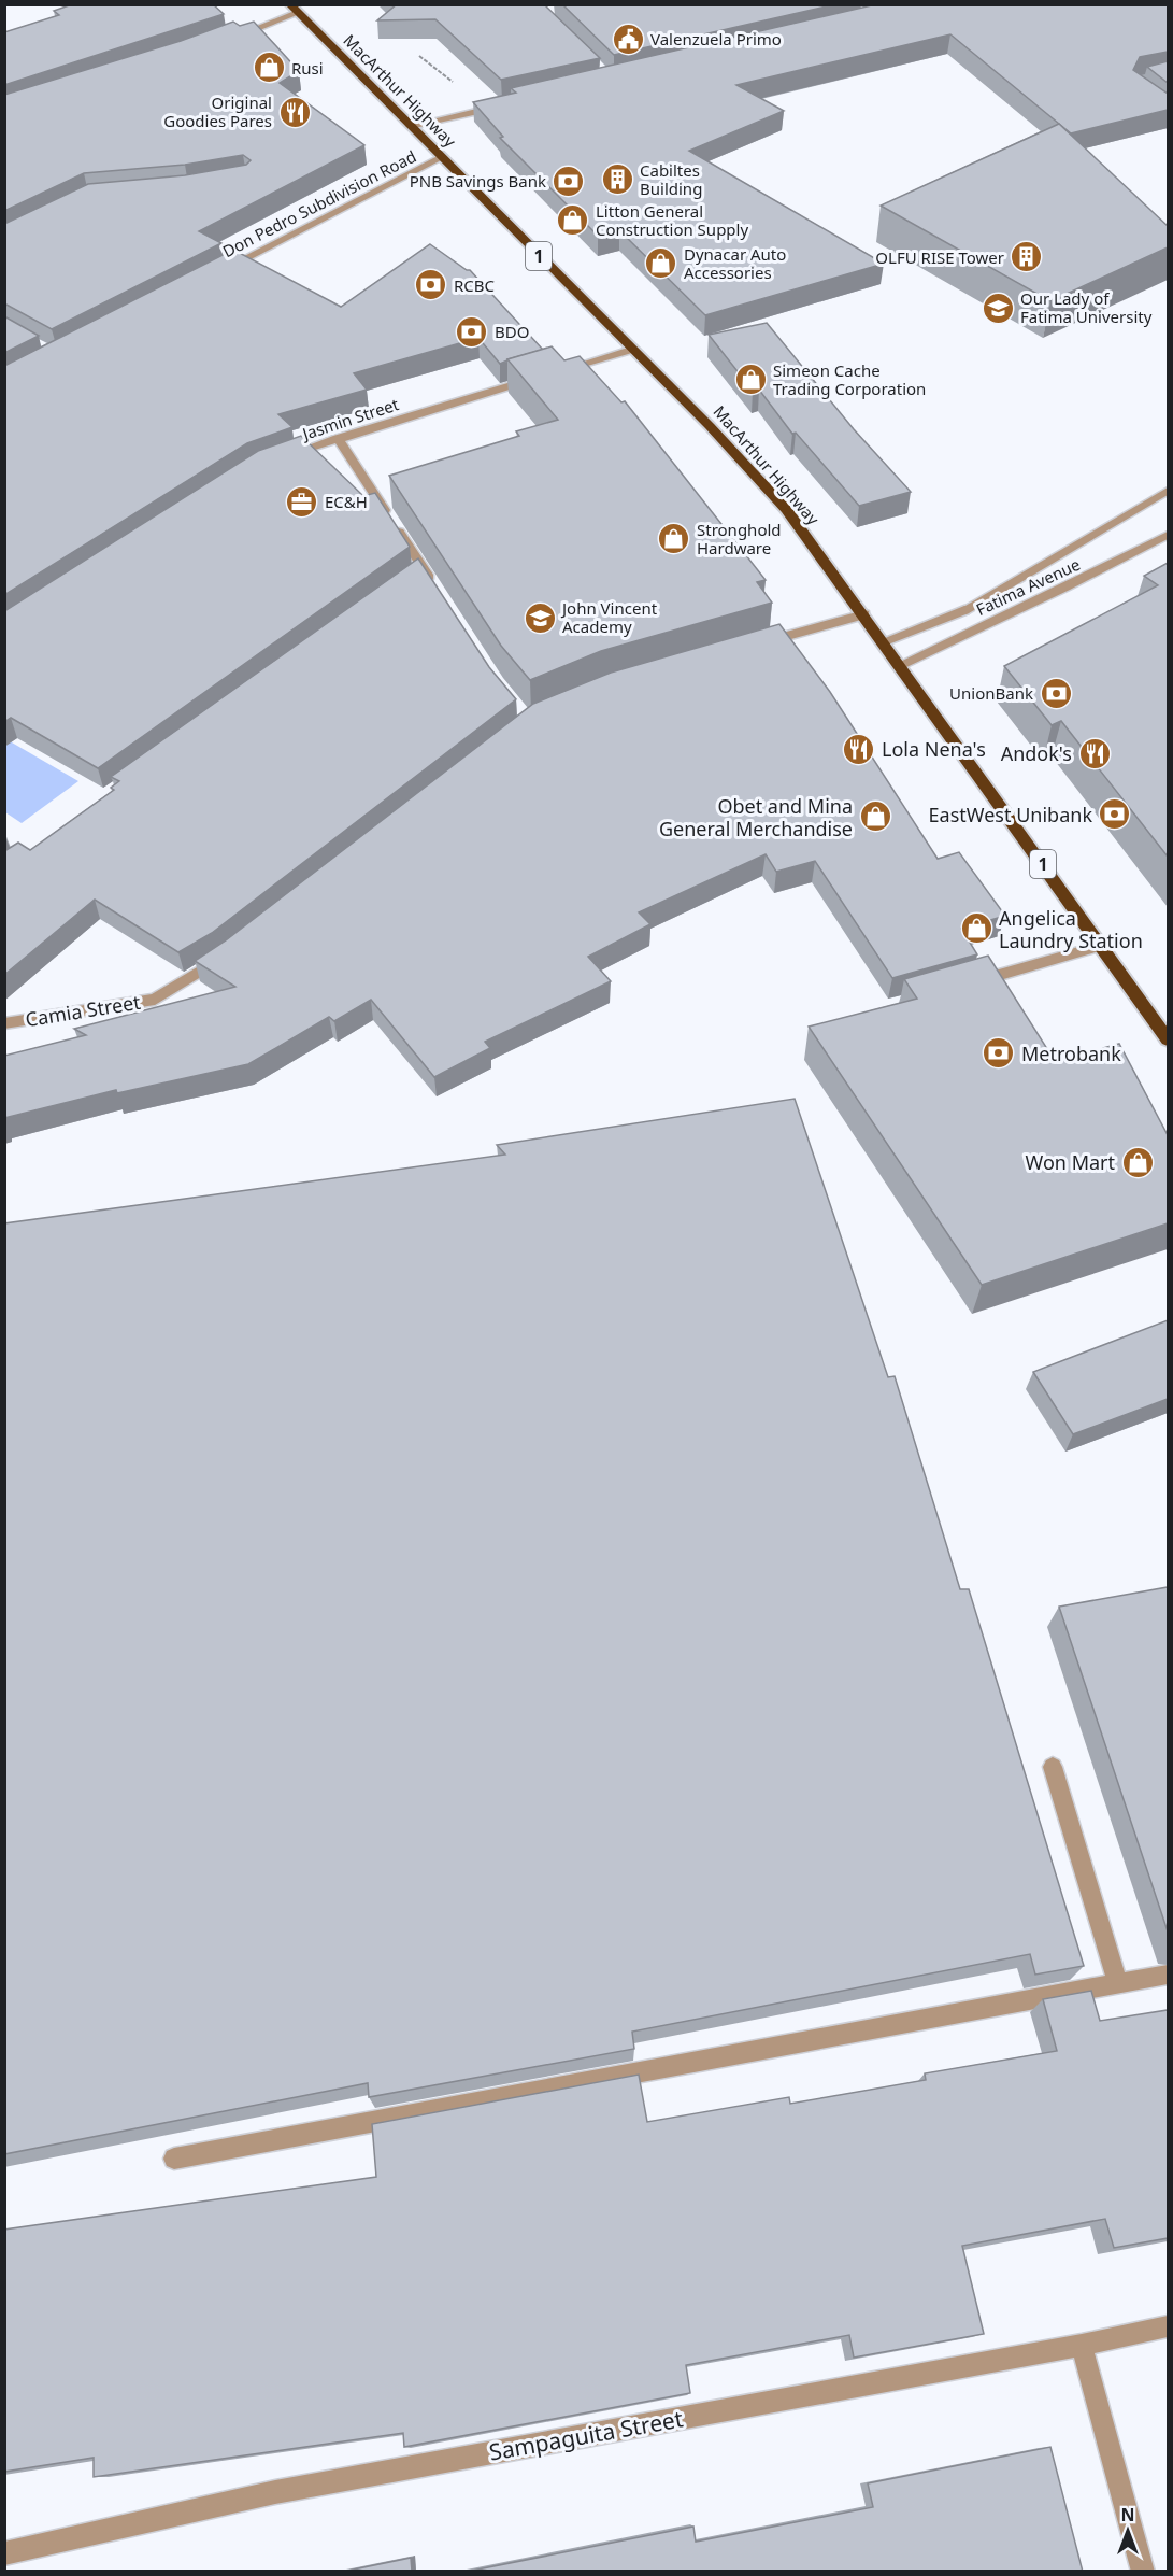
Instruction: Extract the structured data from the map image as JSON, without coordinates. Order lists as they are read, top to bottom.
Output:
{
  "streets": {
    "highway": ["MacArthur Highway", "1"],
    "street": [
      "Don Pedro Subdivision Road",
      "Jasmin Street",
      "Fatima Avenue",
      "Camia Street",
      "Sampaguita Street"
    ]
  },
  "crossings": [
    ["MacArthur Highway", "Don Pedro Subdivision Road"],
    ["MacArthur Highway", "Fatima Avenue"]
  ],
  "places": {
    "public building": ["Valenzuela Primo"],
    "shop": [
      "Rusi",
      "Litton General Construction Supply",
      "Dynacar Auto Accessories",
      "Simeon Cache Trading Corporation",
      "Stronghold Hardware",
      "Obet and Mina General Merchandise",
      "Angelica Laundry Station",
      "Won Mart"
    ],
    "restaurant": ["Original Goodies Pares", "Lola Nena's", "Andok's"],
    "building": ["Cabiltes Building", "OLFU RISE Tower"],
    "bank": [
      "PNB Savings Bank",
      "RCBC",
      "BDO",
      "UnionBank",
      "EastWest Unibank",
      "Metrobank"
    ],
    "school or university": ["Our Lady of Fatima University", "John Vincent Academy"],
    "office": ["EC&H"]
  },
  "north": "top"
}
